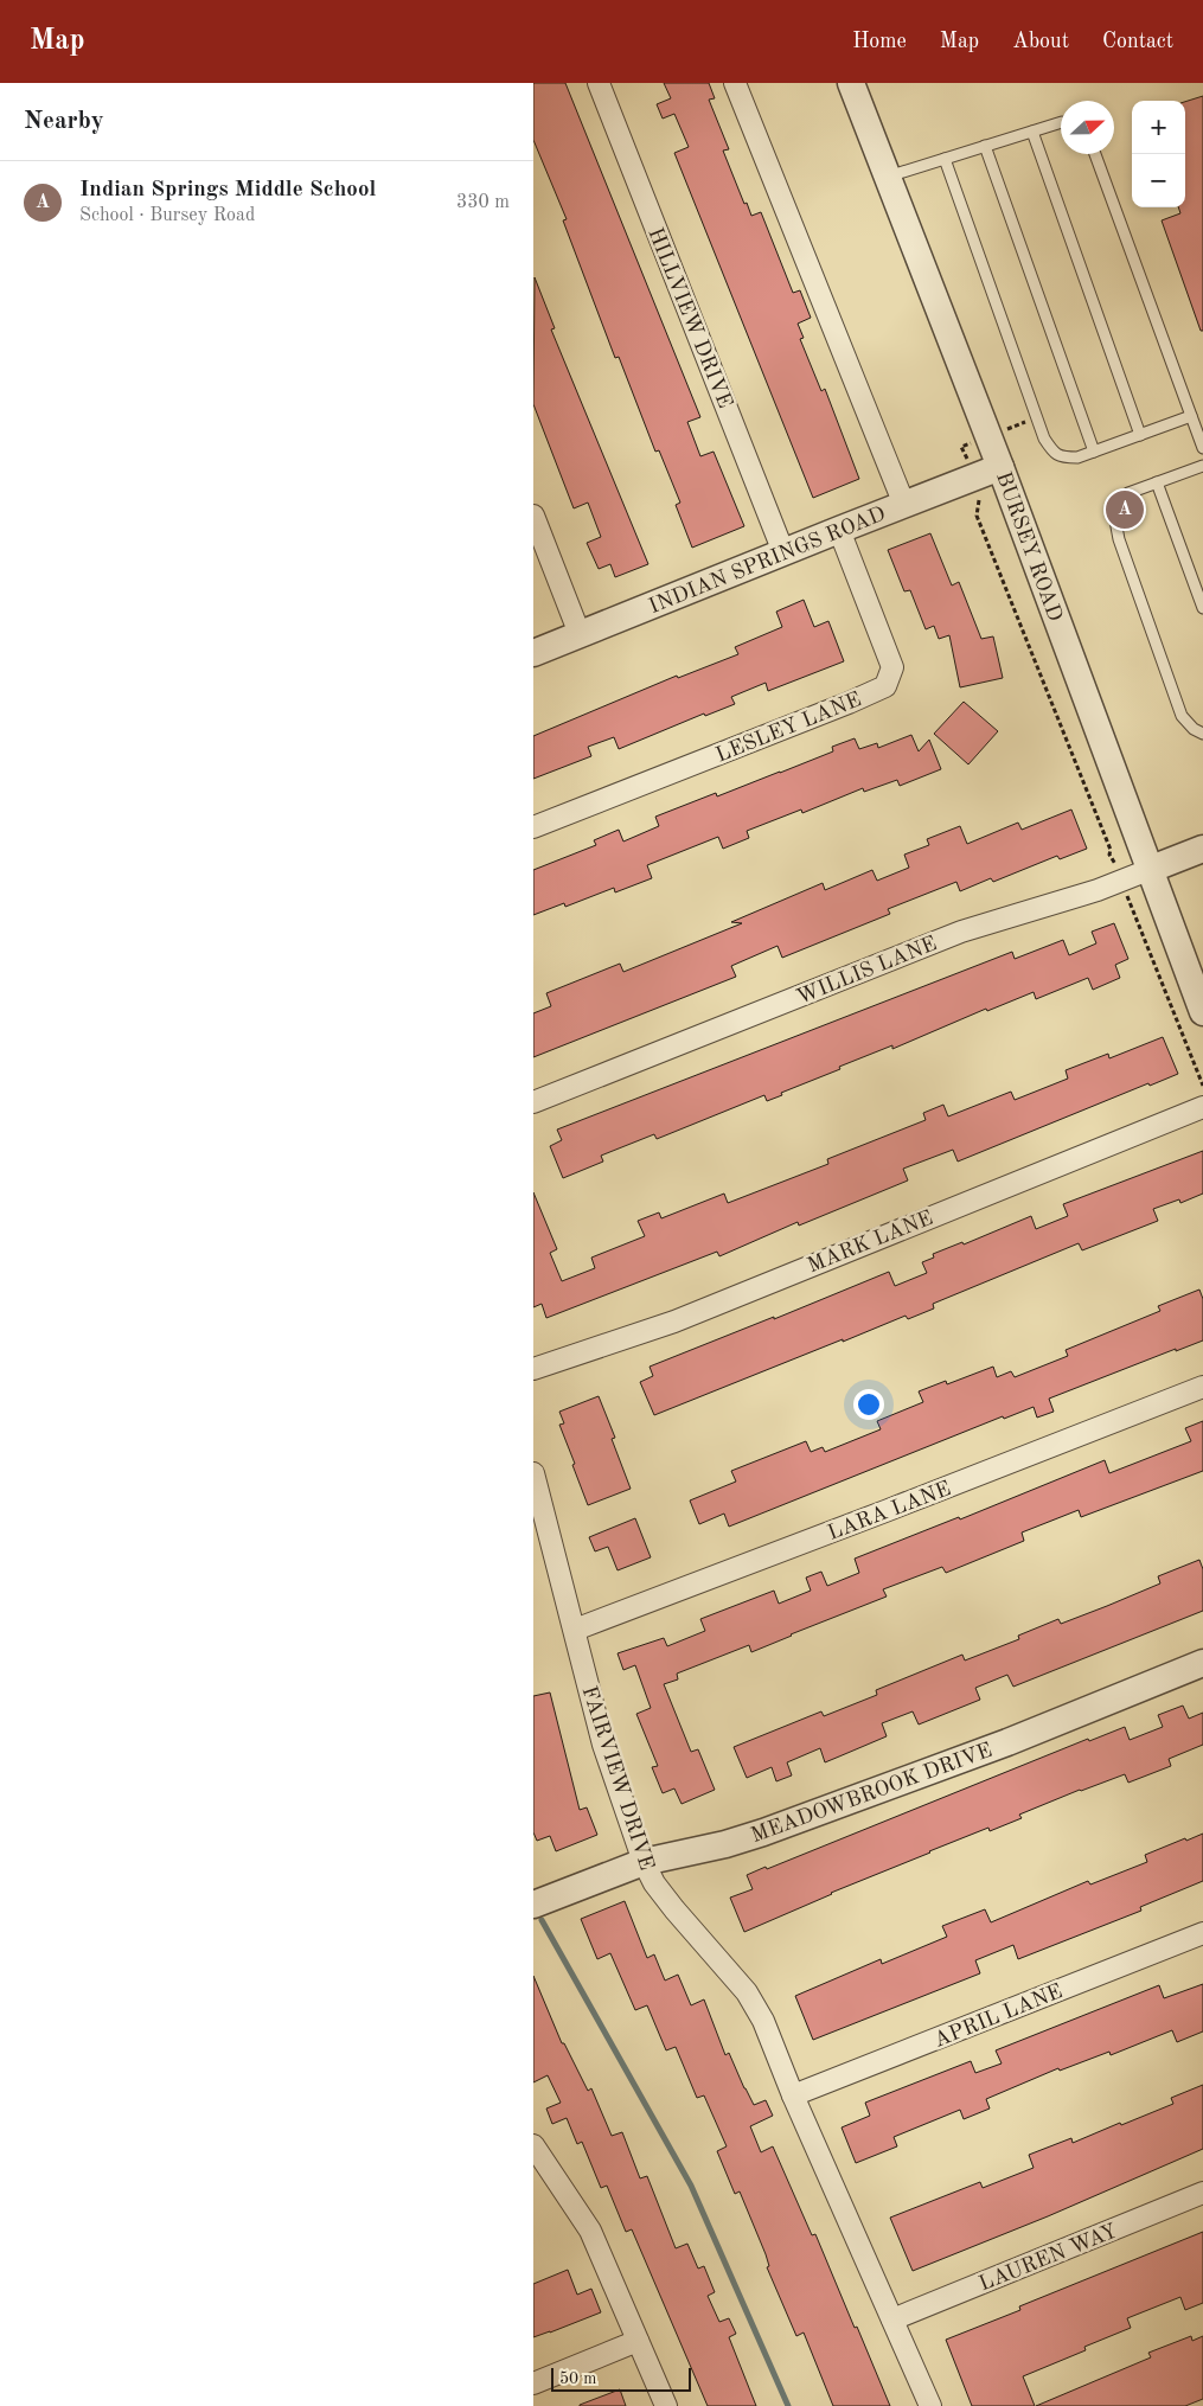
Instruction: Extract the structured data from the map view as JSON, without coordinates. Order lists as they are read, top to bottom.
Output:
{
  "streets": {
    "street": [
      "HILLVIEW DRIVE",
      "BURSEY ROAD",
      "INDIAN SPRINGS ROAD",
      "LESLEY LANE",
      "WILLIS LANE",
      "MARK LANE",
      "LARA LANE",
      "FAIRVIEW DRIVE",
      "MEADOWBROOK DRIVE",
      "APRIL LANE",
      "LAUREN WAY"
    ]
  },
  "crossings": [
    ["HILLVIEW DRIVE", "INDIAN SPRINGS ROAD"],
    ["BURSEY ROAD", "INDIAN SPRINGS ROAD"],
    ["BURSEY ROAD", "WILLIS LANE"],
    ["INDIAN SPRINGS ROAD", "LESLEY LANE"],
    ["LARA LANE", "FAIRVIEW DRIVE"],
    ["FAIRVIEW DRIVE", "MEADOWBROOK DRIVE"],
    ["FAIRVIEW DRIVE", "APRIL LANE"],
    ["FAIRVIEW DRIVE", "LAUREN WAY"]
  ],
  "scale_bar": "50 m",
  "north": "right",
  "page": {
    "header": "Map",
    "nav": [
      "Home",
      "Map",
      "About",
      "Contact"
    ],
    "heading": "Nearby",
    "map_buttons": ["+", "−"],
    "list": [
      {
        "mark": "A",
        "name": "Indian Springs Middle School",
        "note": "School · Bursey Road",
        "value": "330 m"
      }
    ],
    "pins": "A",
    "scale": "50 m"
  }
}
